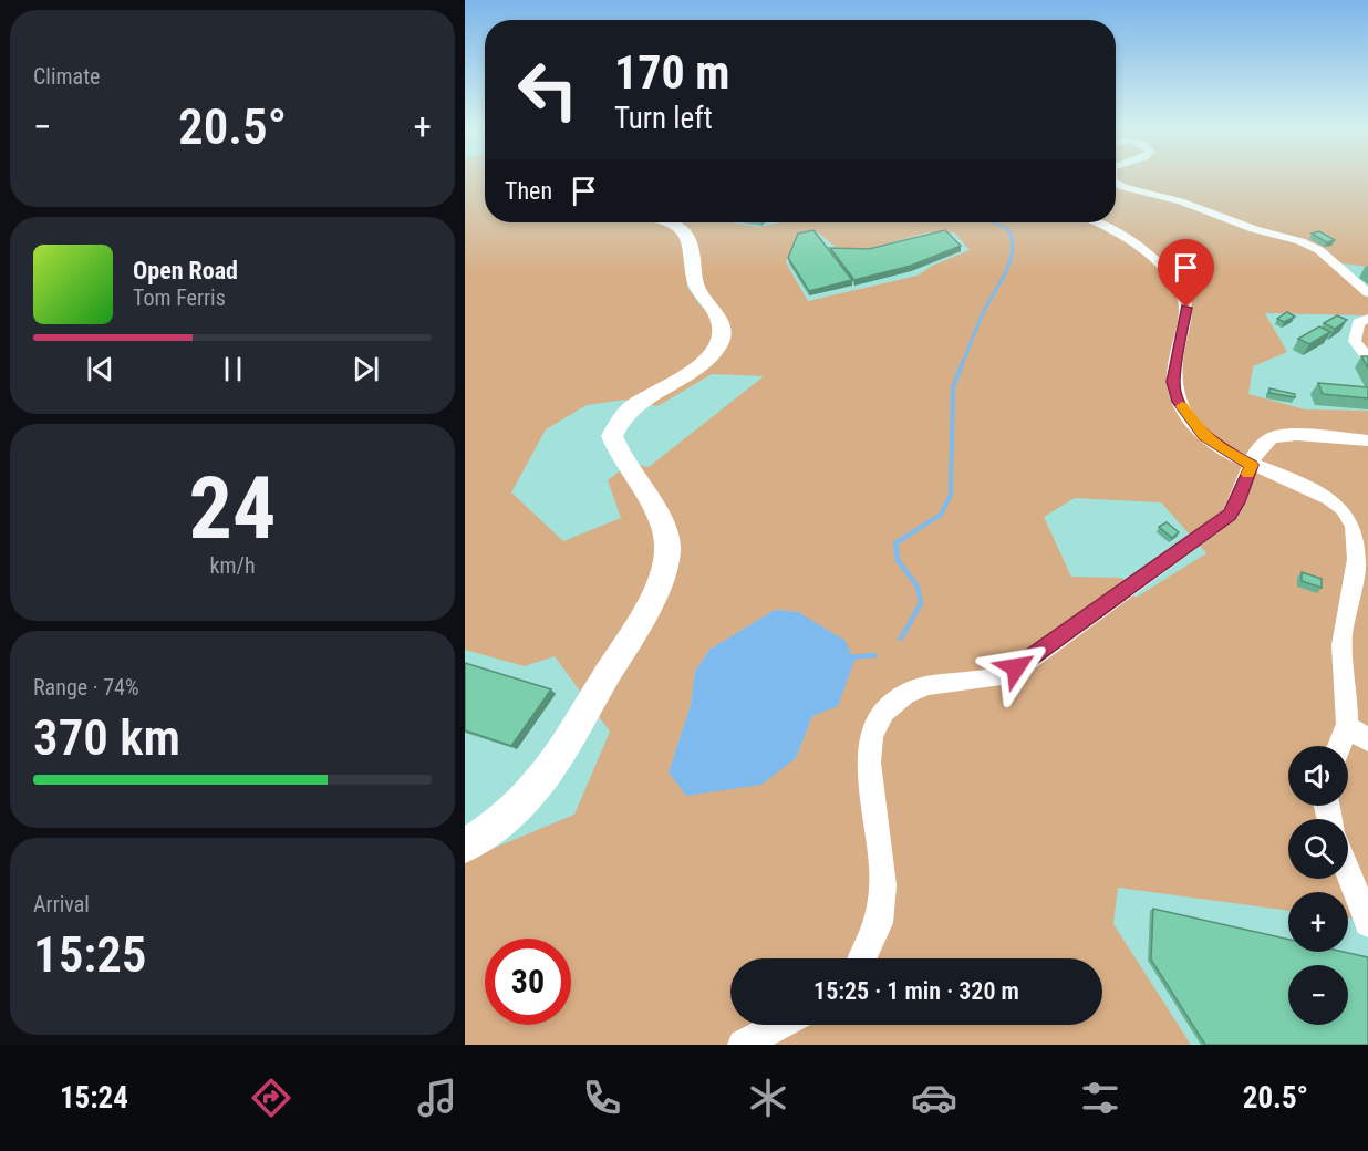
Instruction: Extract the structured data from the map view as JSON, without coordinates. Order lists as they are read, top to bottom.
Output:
{
  "page": {
    "tile": [
      "Climate",
      ["24", "km/h"],
      ["Range · 74%", "370 km"],
      ["Arrival", "15:25"]
    ],
    "turn": ["170 m", "Turn left"],
    "heat": ["−", "20.5°", "+"],
    "then": "Then",
    "song": ["Open Road", "Tom Ferris"],
    "map_buttons": ["+", "−"],
    "limit": "30",
    "trip": "15:25 · 1 min · 320 m",
    "tabs": ["15:24", "20.5°"]
  }
}
